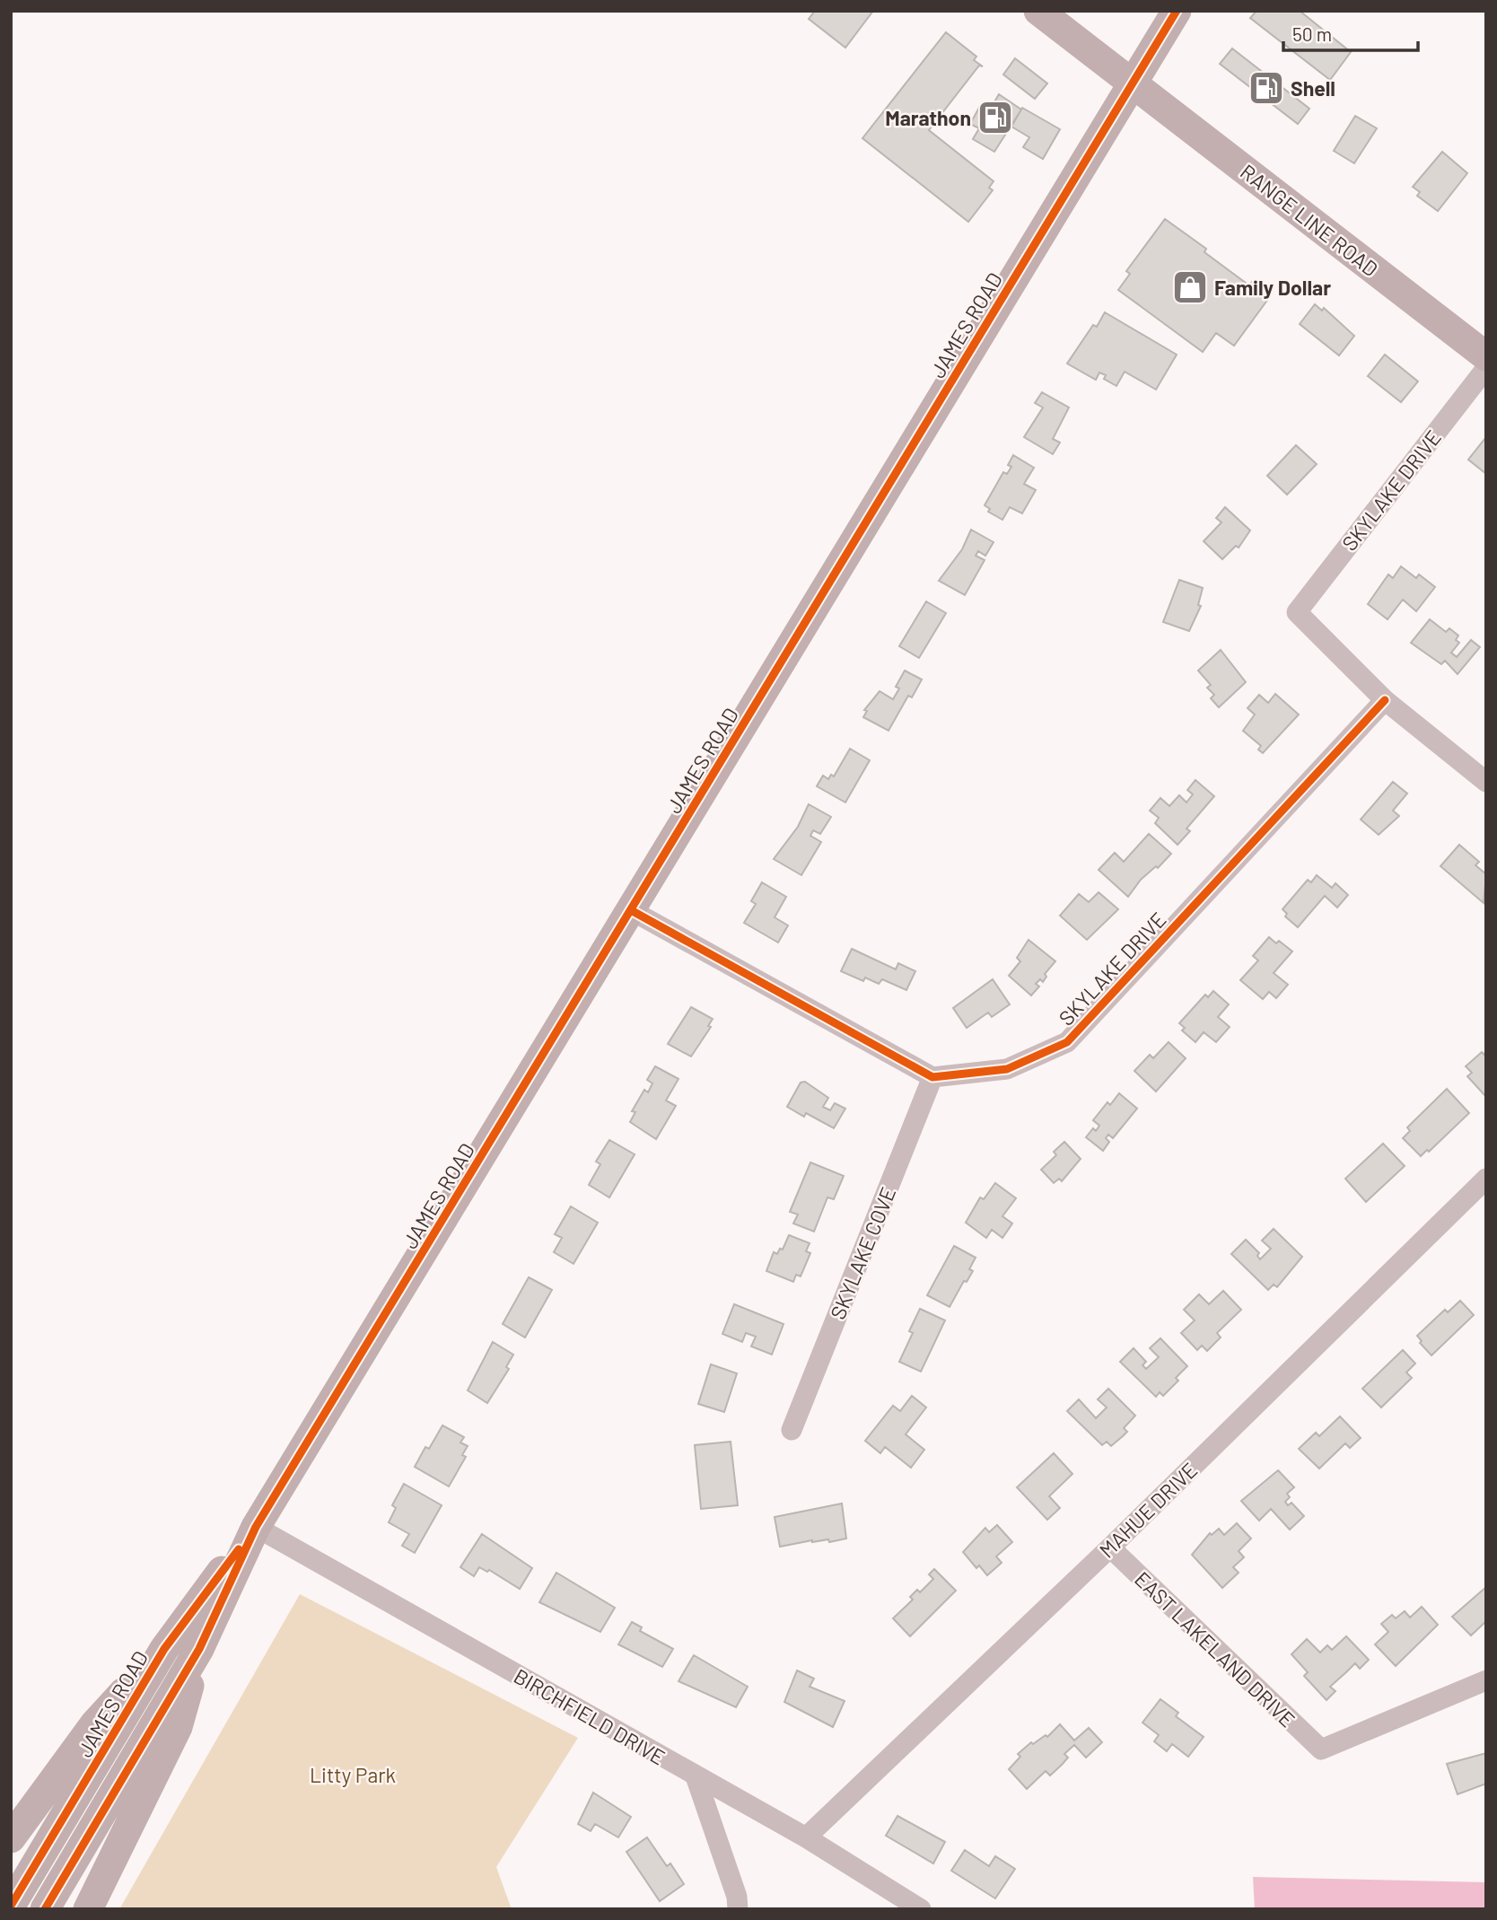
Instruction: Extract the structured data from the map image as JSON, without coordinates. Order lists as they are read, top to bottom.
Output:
{
  "streets": {
    "main road": ["RANGE LINE ROAD", "JAMES ROAD"],
    "street": [
      "SKYLAKE DRIVE",
      "SKYLAKE COVE",
      "MAHUE DRIVE",
      "EAST LAKELAND DRIVE",
      "BIRCHFIELD DRIVE"
    ]
  },
  "crossings": [
    ["RANGE LINE ROAD", "JAMES ROAD"],
    ["JAMES ROAD", "BIRCHFIELD DRIVE"],
    ["SKYLAKE DRIVE", "SKYLAKE COVE"],
    ["MAHUE DRIVE", "EAST LAKELAND DRIVE"],
    ["MAHUE DRIVE", "BIRCHFIELD DRIVE"]
  ],
  "parks": ["Litty Park"],
  "places": {
    "fuel station": ["Shell", "Marathon"],
    "shop": ["Family Dollar"]
  },
  "scale_bar": "50 m"
}
